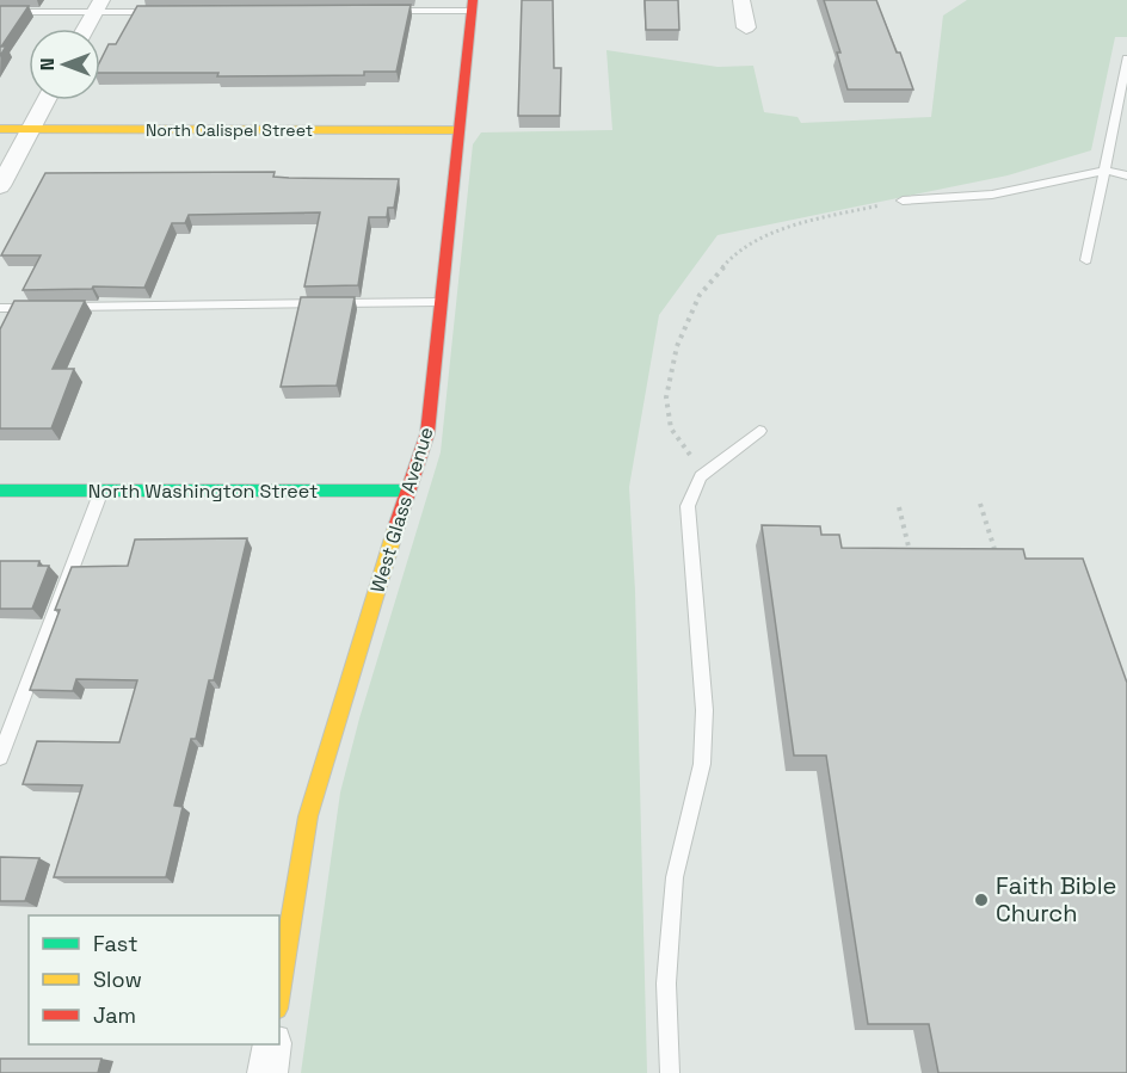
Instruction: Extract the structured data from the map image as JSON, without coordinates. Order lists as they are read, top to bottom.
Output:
{
  "streets": {
    "street": ["North Calispel Street", "North Washington Street", "West Glass Avenue"]
  },
  "crossings": [
    ["North Calispel Street", "West Glass Avenue"],
    ["North Washington Street", "West Glass Avenue"]
  ],
  "places": ["Faith Bible Church"],
  "legend": ["Fast", "Slow", "Jam"],
  "north": "left"
}
